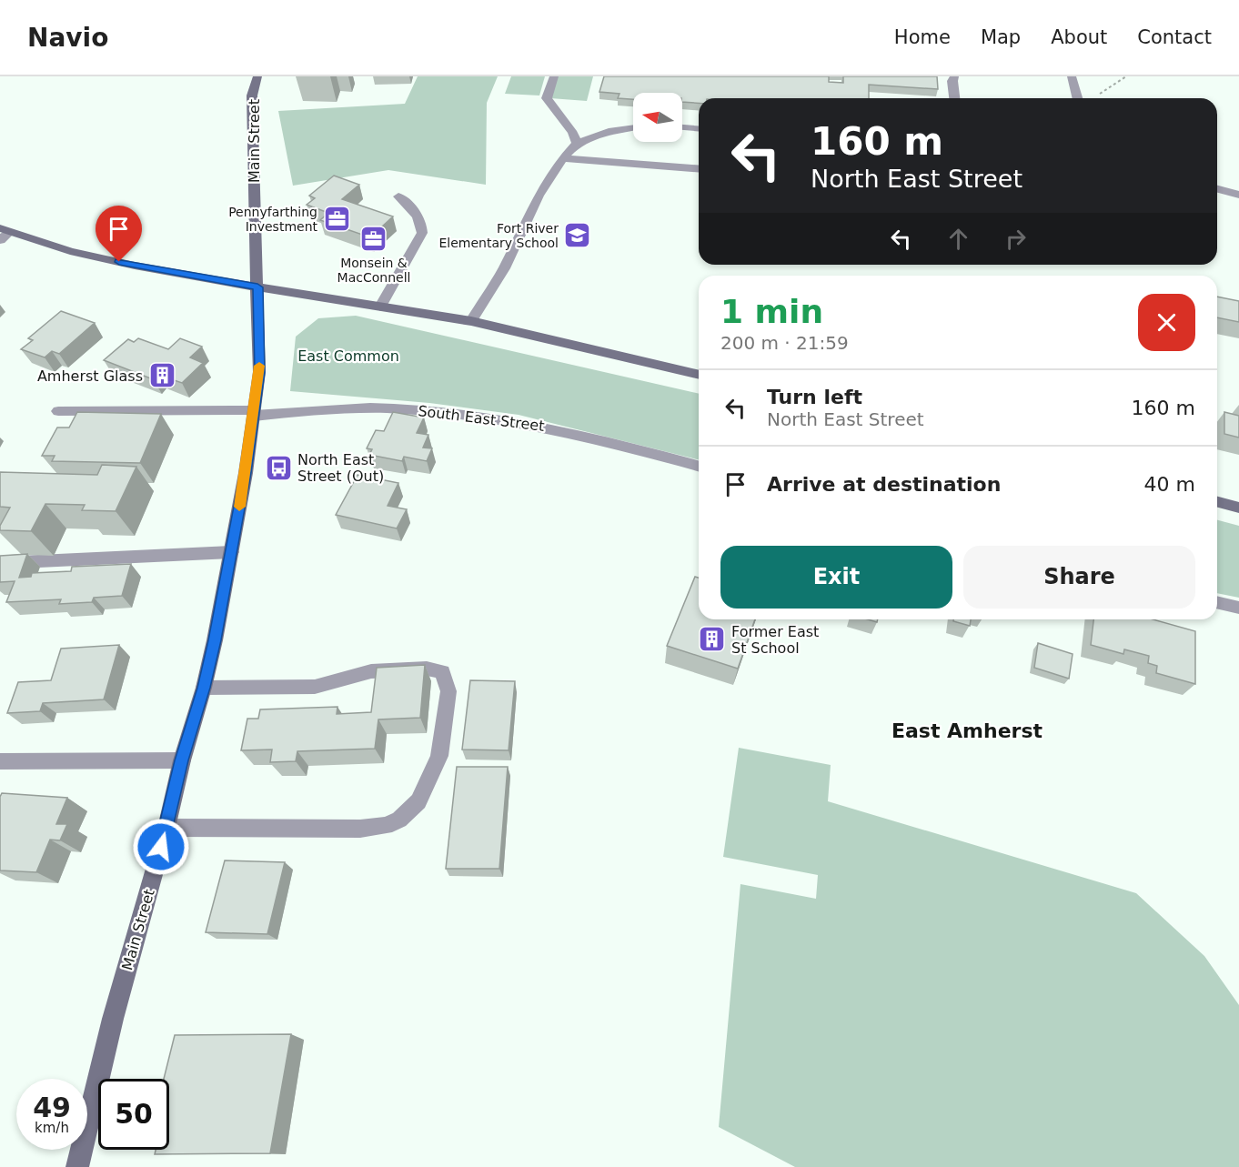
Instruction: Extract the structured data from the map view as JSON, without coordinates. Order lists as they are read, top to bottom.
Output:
{
  "streets": {
    "main road": ["Main Street"],
    "street": ["South East Street"]
  },
  "crossings": [
    ["Main Street", "South East Street"]
  ],
  "districts": ["East Amherst"],
  "parks": ["East Common"],
  "places": {
    "office": ["Pennyfarthing Investment", "Monsein & MacConnell"],
    "school or university": ["Fort River Elementary School"],
    "building": ["Amherst Glass", "Former East St School"],
    "bus stop": ["North East Street (Out)"]
  },
  "north": "left",
  "page": {
    "header": "Navio",
    "nav": [
      "Home",
      "Map",
      "About",
      "Contact"
    ],
    "turn": ["160 m", "North East Street"],
    "heading": ["1 min", "200 m · 21:59"],
    "list": [
      {
        "name": "Turn left",
        "note": "North East Street",
        "value": "160 m"
      },
      {
        "name": "Arrive at destination",
        "value": "40 m"
      }
    ],
    "buttons": ["Exit", "Share"],
    "speed": "49 km/h",
    "limit": "50"
  }
}
